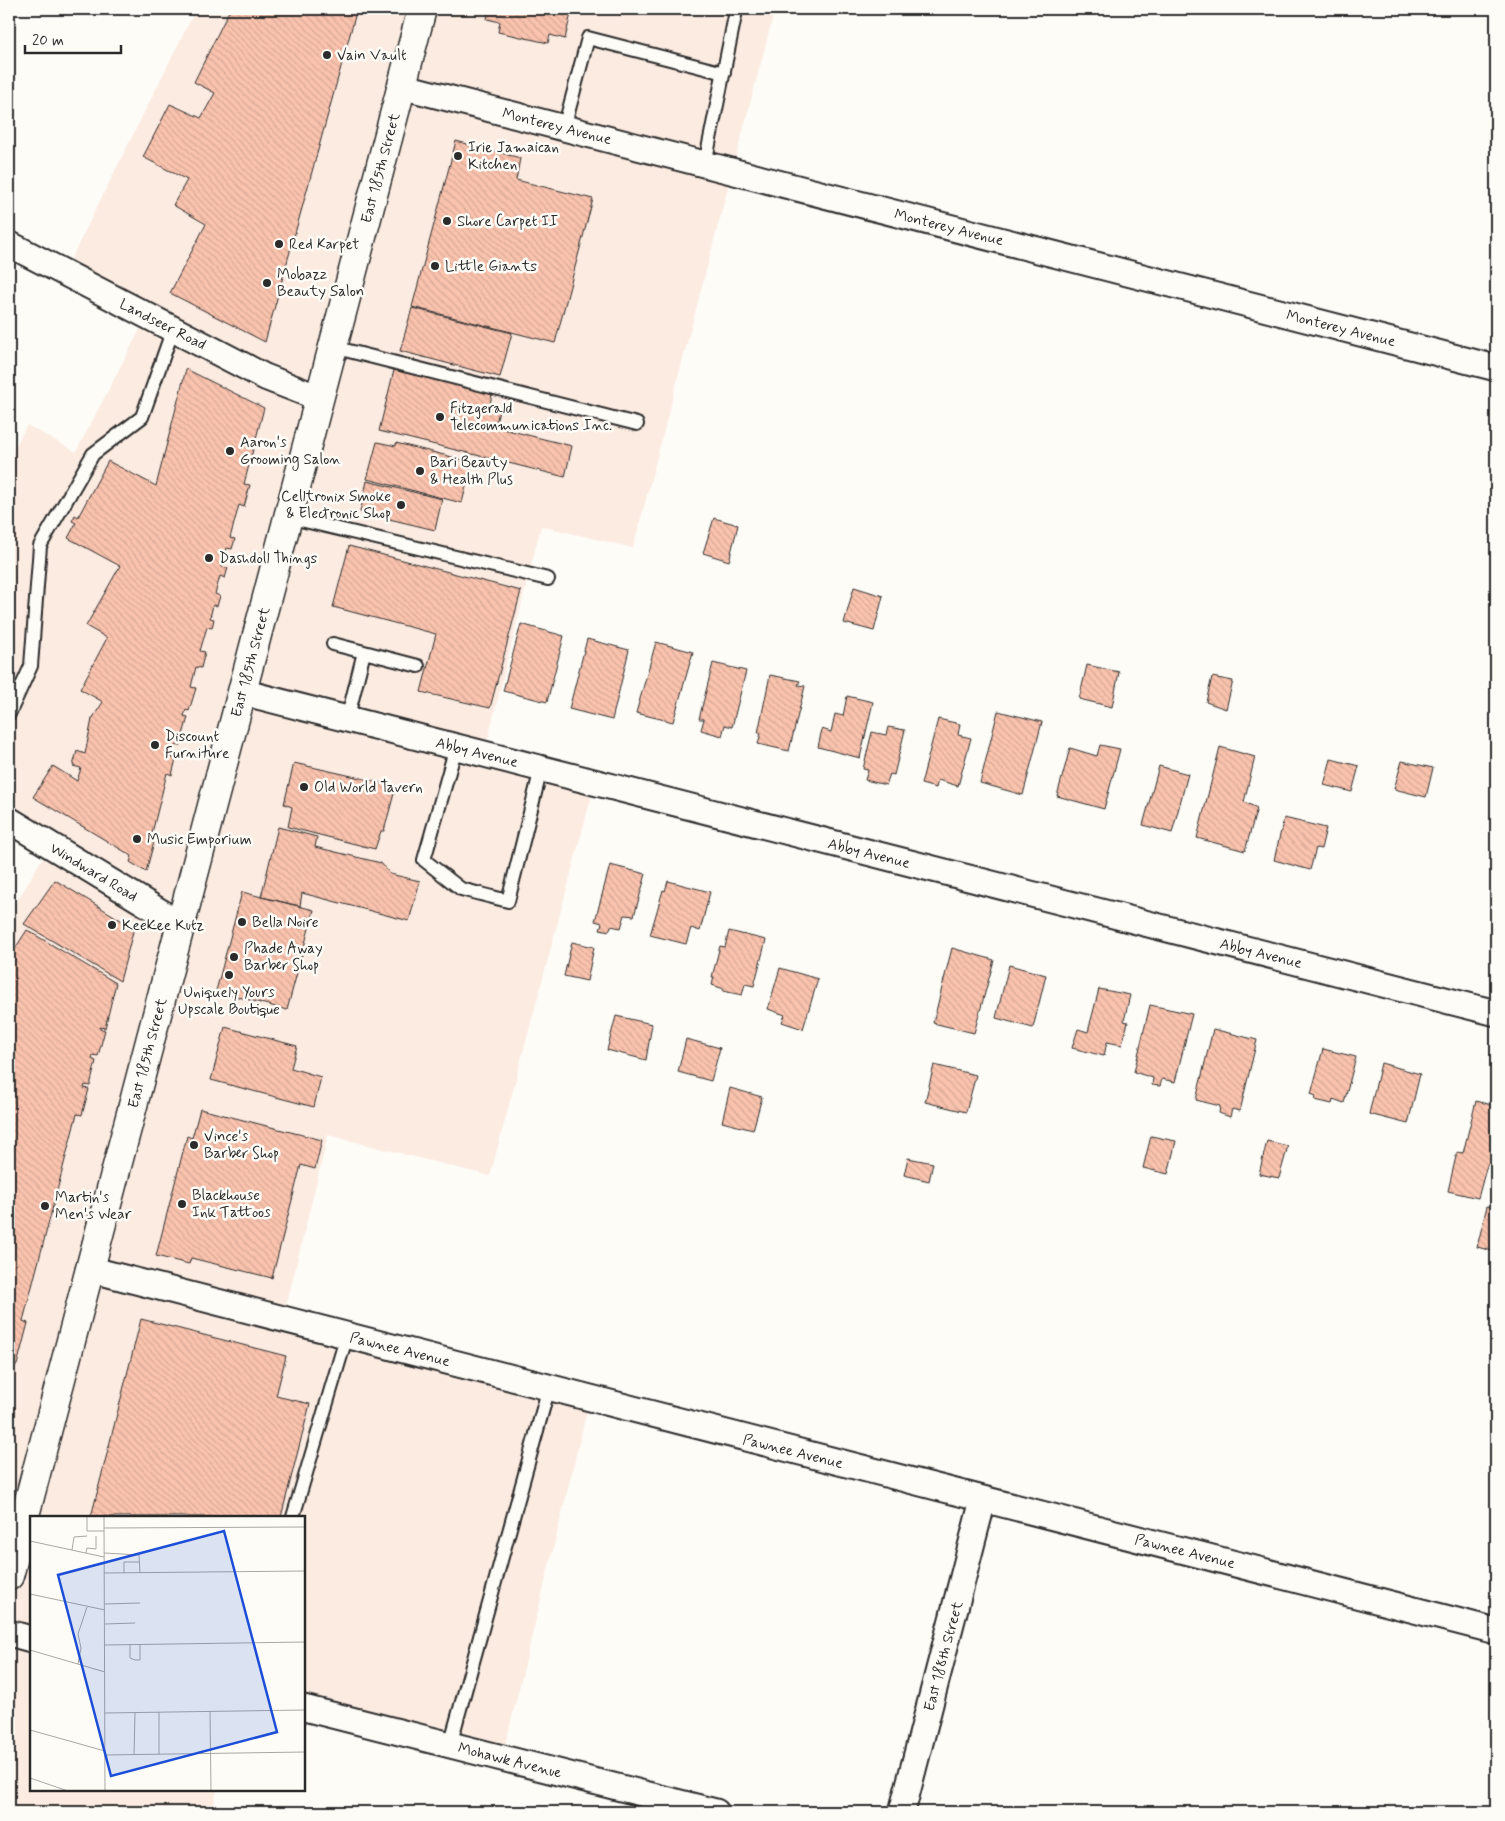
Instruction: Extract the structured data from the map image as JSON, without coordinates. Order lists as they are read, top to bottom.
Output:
{
  "streets": {
    "street": [
      "Monterey Avenue",
      "East 185th Street",
      "Landseer Road",
      "Abby Avenue",
      "Windward Road",
      "Pawnee Avenue",
      "East 188th Street",
      "Mohawk Avenue"
    ]
  },
  "crossings": [
    ["Monterey Avenue", "East 185th Street"],
    ["East 185th Street", "Landseer Road"],
    ["East 185th Street", "Abby Avenue"],
    ["East 185th Street", "Windward Road"],
    ["East 185th Street", "Pawnee Avenue"],
    ["Pawnee Avenue", "East 188th Street"]
  ],
  "places": [
    "Vain Vault",
    "Irie Jamaican Kitchen",
    "Shore Carpet II",
    "Red Karpet",
    "Little Giants",
    "Mobazz Beauty Salon",
    "Fitzgerald Telecommunications Inc.",
    "Aaron's Grooming Salon",
    "Bari Beauty & Health Plus",
    "Celltronix Smoke & Electronic Shop",
    "Dashdoll Things",
    "Discount Furniture",
    "Old World Tavern",
    "Music Emporium",
    "Bella Noire",
    "KeeKee Kutz",
    "Phade Away Barber Shop",
    "Uniquely Yours Upscale Boutique",
    "Vince's Barber Shop",
    "Blackhouse Ink Tattoos",
    "Martin's Men's Wear"
  ],
  "scale_bar": "20 m"
}
